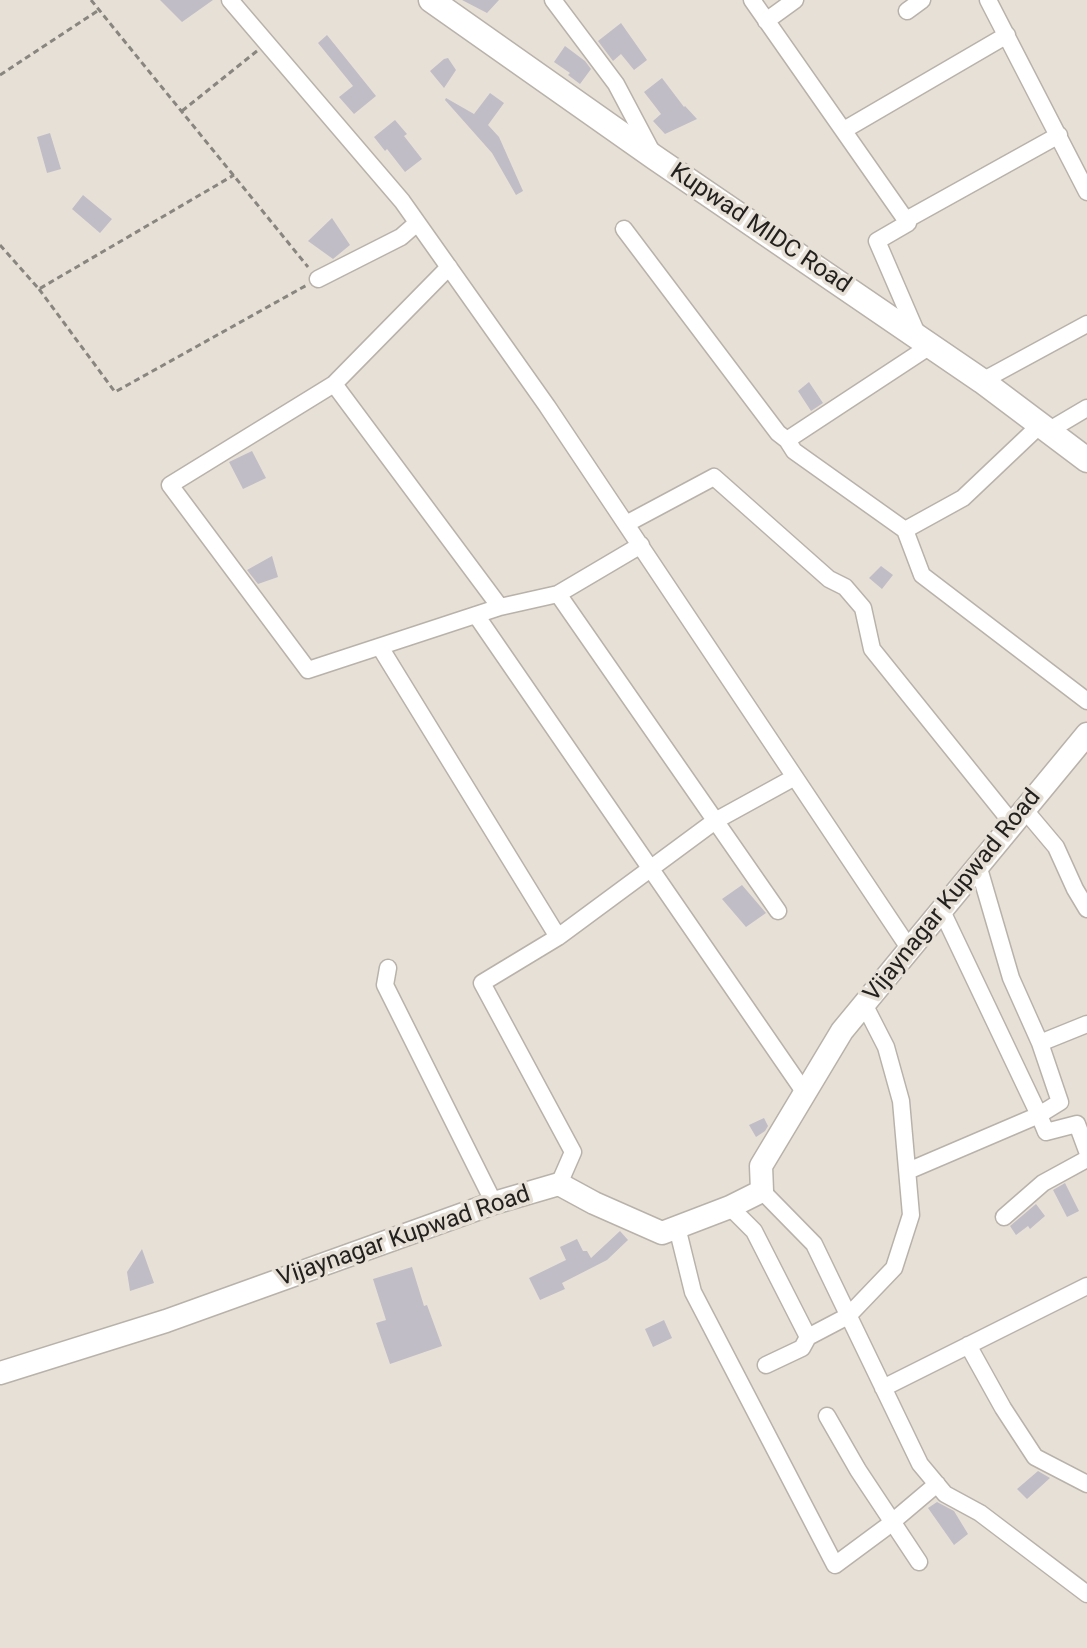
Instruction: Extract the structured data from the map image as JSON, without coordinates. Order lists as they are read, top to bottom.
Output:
{
  "streets": {
    "main road": ["Kupwad MIDC Road"],
    "street": ["Vijaynagar Kupwad Road"]
  }
}
